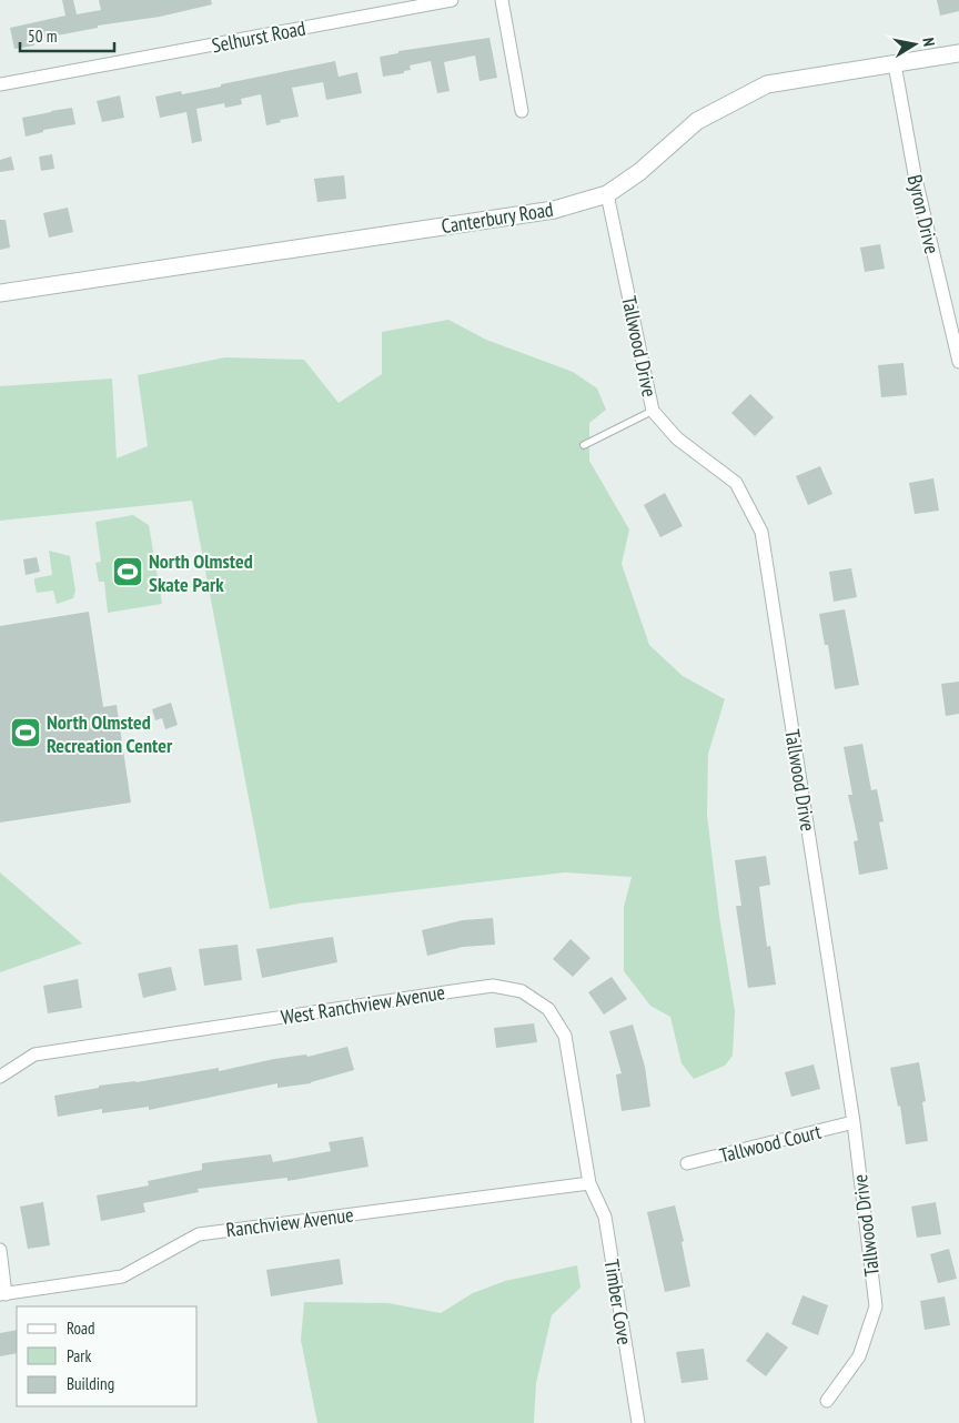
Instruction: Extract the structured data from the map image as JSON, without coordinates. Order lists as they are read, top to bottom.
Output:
{
  "streets": {
    "street": [
      "Selhurst Road",
      "Byron Drive",
      "Canterbury Road",
      "Tallwood Drive",
      "West Ranchview Avenue",
      "Tallwood Court",
      "Ranchview Avenue",
      "Timber Cove"
    ]
  },
  "crossings": [
    ["Byron Drive", "Canterbury Road"],
    ["Canterbury Road", "Tallwood Drive"],
    ["Tallwood Drive", "Tallwood Court"],
    ["West Ranchview Avenue", "Ranchview Avenue"],
    ["West Ranchview Avenue", "Timber Cove"],
    ["Ranchview Avenue", "Timber Cove"]
  ],
  "places": {
    "sports": ["North Olmsted Skate Park", "North Olmsted Recreation Center"]
  },
  "legend": ["Road", "Park", "Building"],
  "scale_bar": "50 m",
  "north": "right"
}
